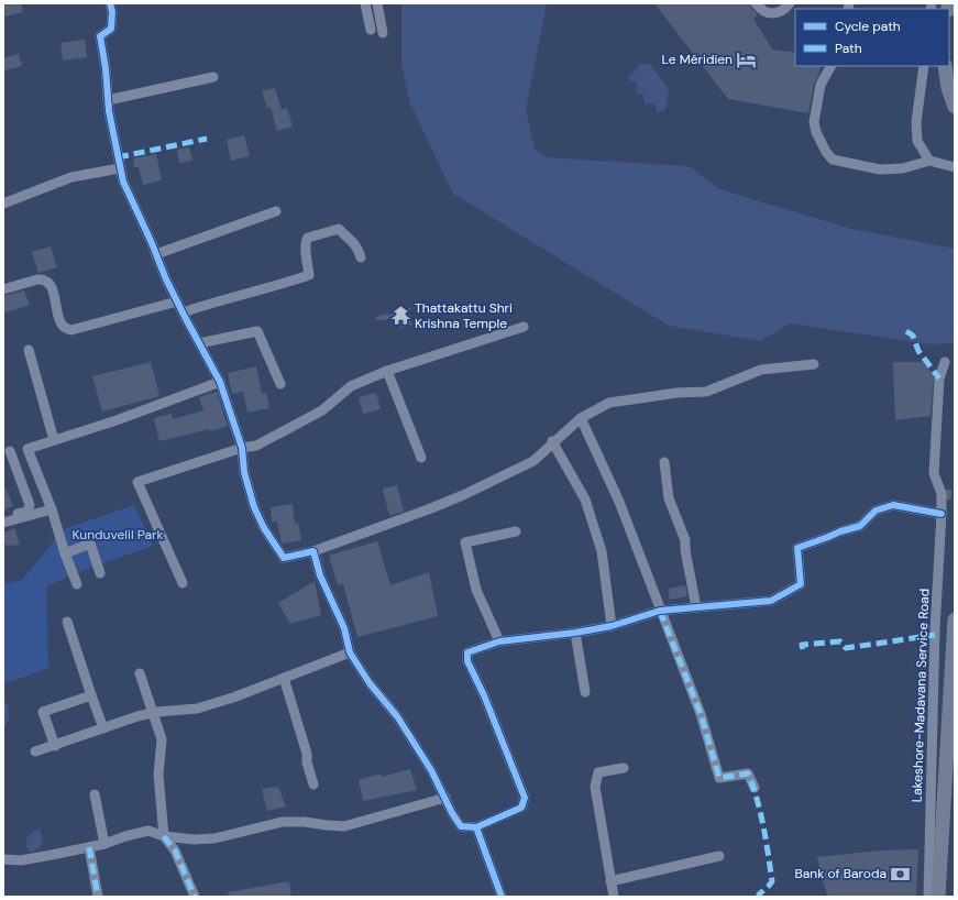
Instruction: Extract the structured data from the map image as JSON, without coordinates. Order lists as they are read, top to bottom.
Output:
{
  "streets": {
    "street": ["Lakeshore-Madavana Service Road"]
  },
  "parks": ["Kunduvelil Park"],
  "places": {
    "hotel": ["Le Méridien"],
    "temple": ["Thattakattu Shri Krishna Temple"],
    "bank": ["Bank of Baroda"]
  },
  "legend": ["Cycle path", "Path"]
}
